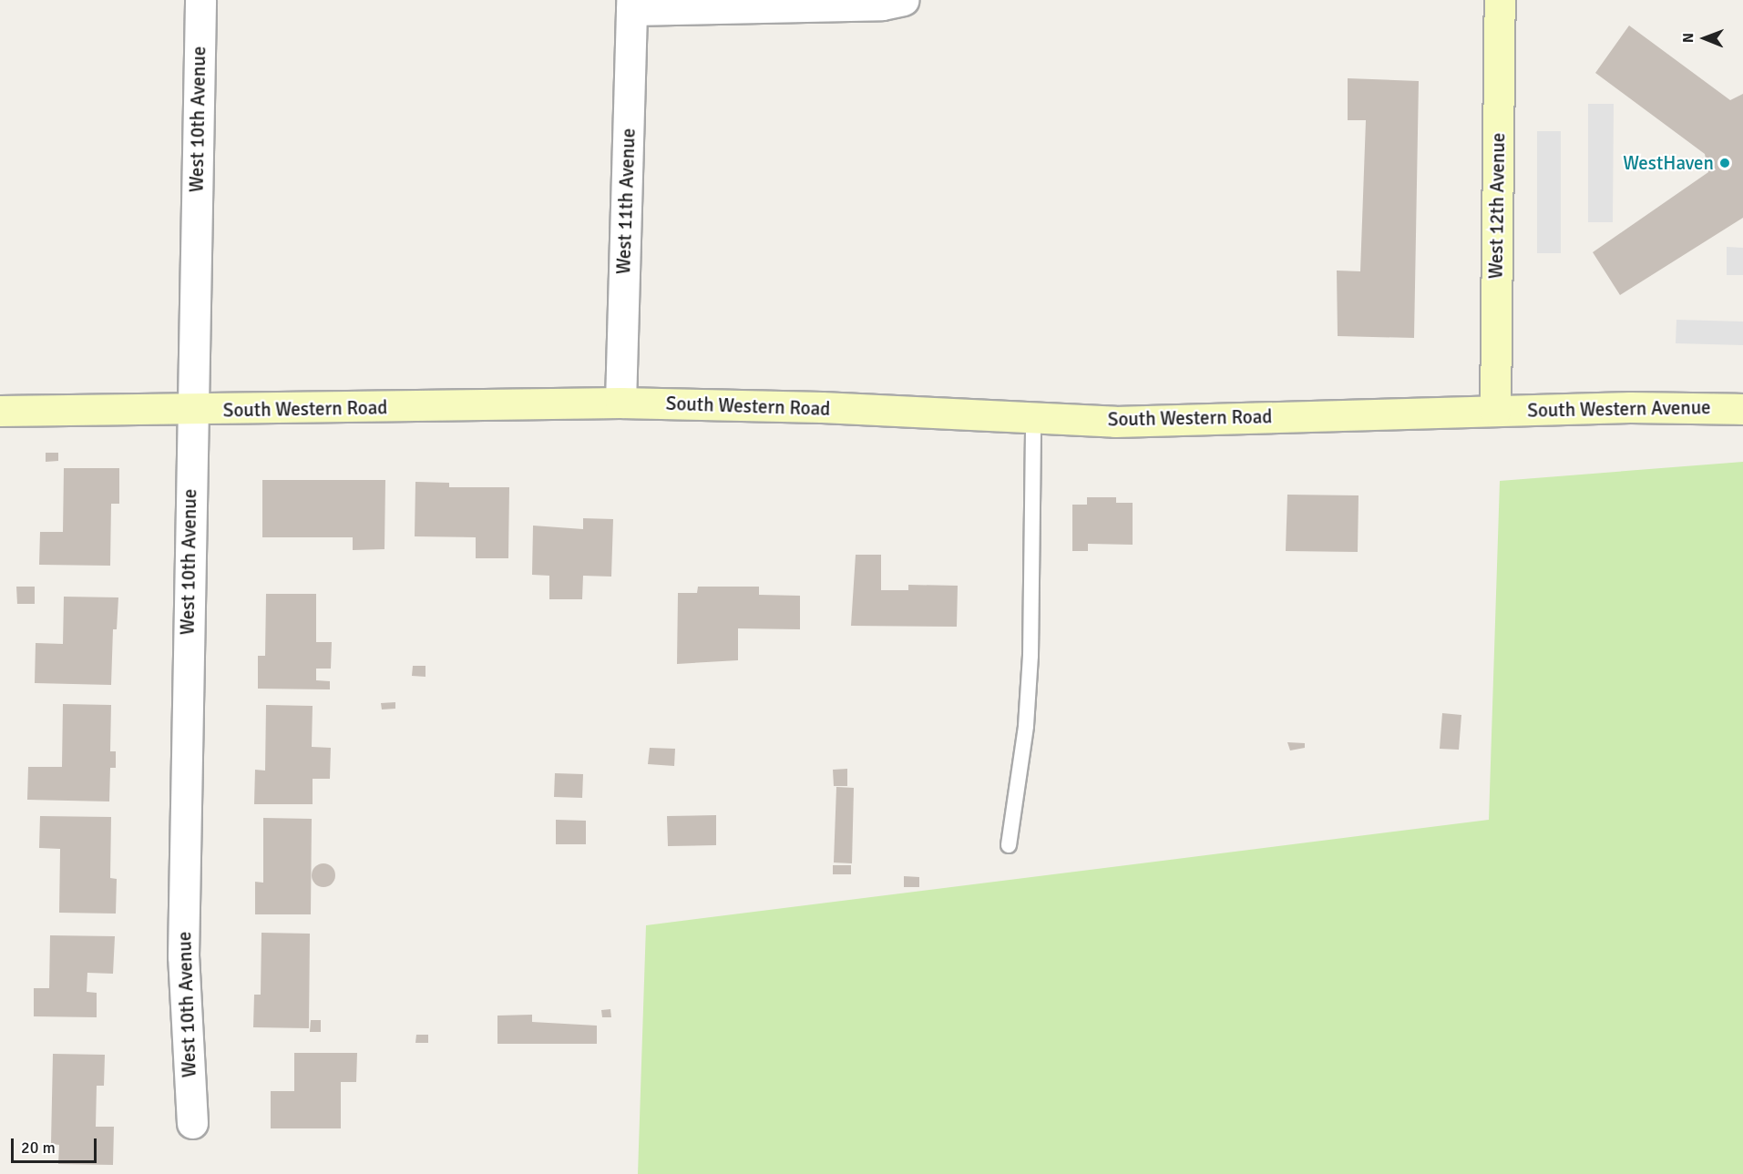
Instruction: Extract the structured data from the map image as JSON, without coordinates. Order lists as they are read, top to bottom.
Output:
{
  "streets": {
    "main road": ["West 12th Avenue", "South Western Road", "South Western Avenue"],
    "street": ["West 10th Avenue", "West 11th Avenue"]
  },
  "crossings": [
    ["West 10th Avenue", "South Western Road"],
    ["West 11th Avenue", "South Western Road"],
    ["West 12th Avenue", "South Western Road"],
    ["West 12th Avenue", "South Western Avenue"],
    ["South Western Road", "South Western Avenue"]
  ],
  "places": ["WestHaven"],
  "scale_bar": "20 m",
  "north": "left"
}
